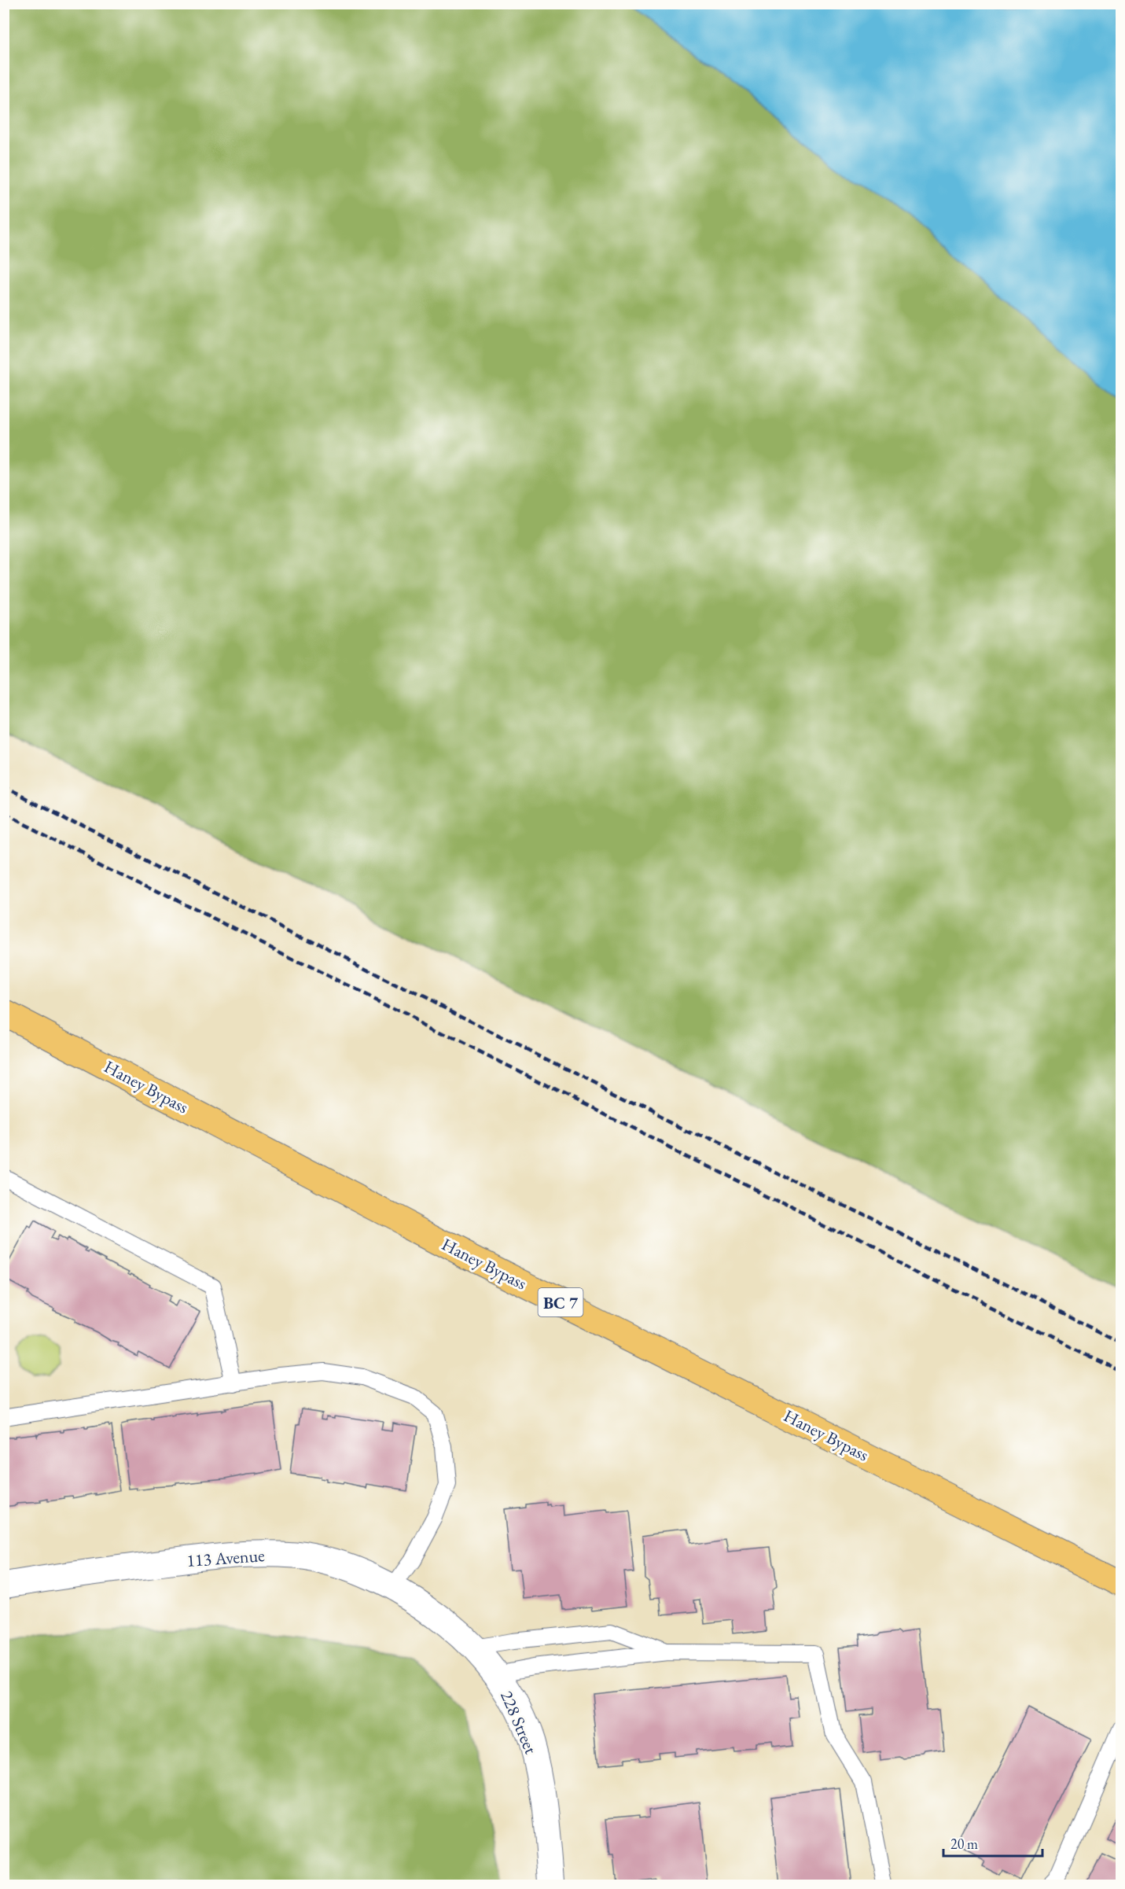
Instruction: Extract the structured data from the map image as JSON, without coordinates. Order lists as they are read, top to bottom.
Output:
{
  "streets": {
    "highway": ["Haney Bypass", "BC 7"],
    "street": ["113 Avenue", "228 Street"]
  },
  "crossings": [
    ["113 Avenue", "228 Street"]
  ],
  "scale_bar": "20 m"
}
